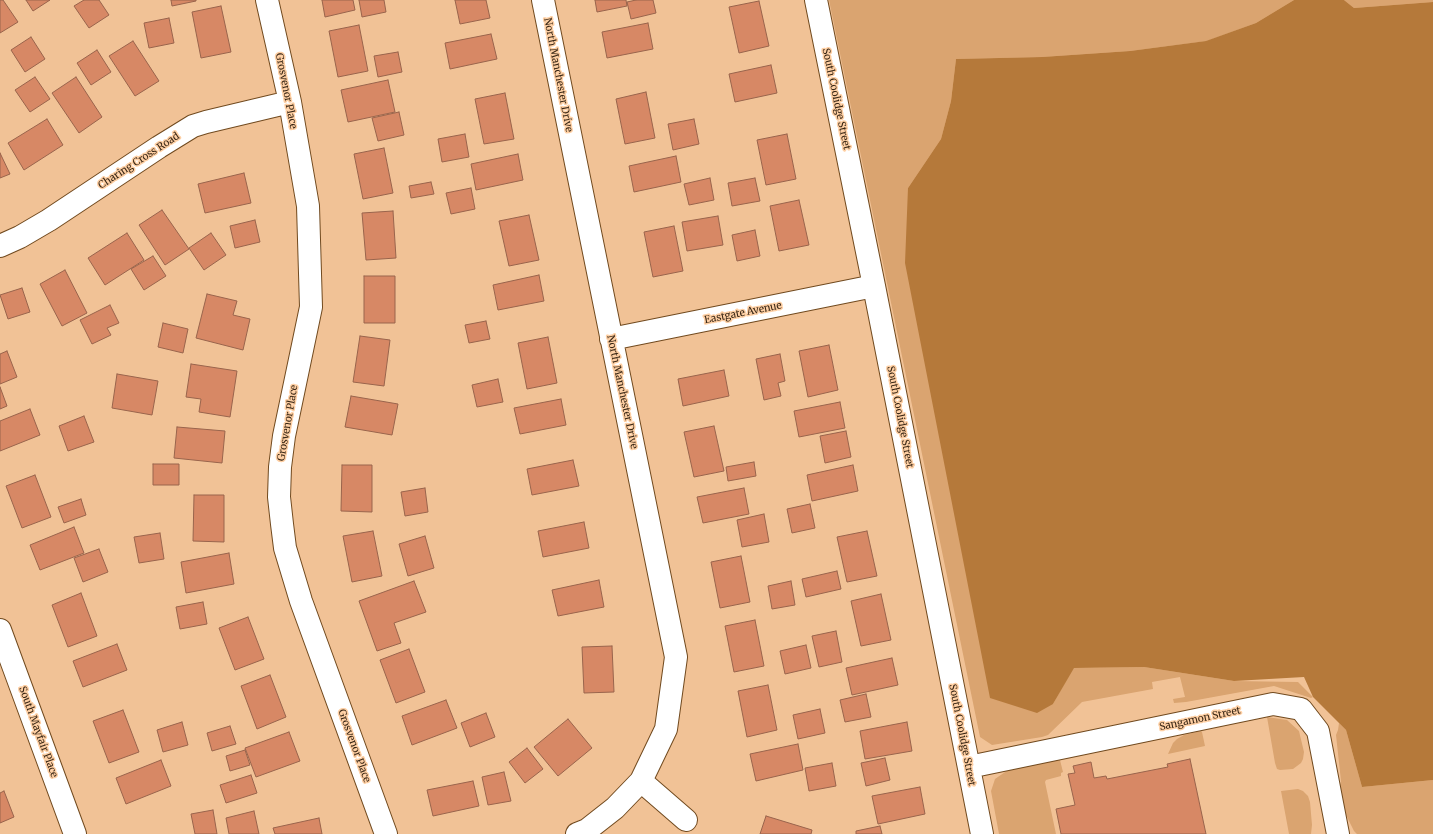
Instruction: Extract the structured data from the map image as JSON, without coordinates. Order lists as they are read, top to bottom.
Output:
{
  "streets": {
    "street": [
      "North Manchester Drive",
      "Grosvenor Place",
      "South Coolidge Street",
      "Charing Cross Road",
      "Eastgate Avenue",
      "Sangamon Street",
      "South Mayfair Place"
    ]
  },
  "crossings": [
    ["North Manchester Drive", "Eastgate Avenue"],
    ["Grosvenor Place", "Charing Cross Road"],
    ["South Coolidge Street", "Eastgate Avenue"],
    ["South Coolidge Street", "Sangamon Street"]
  ]
}
